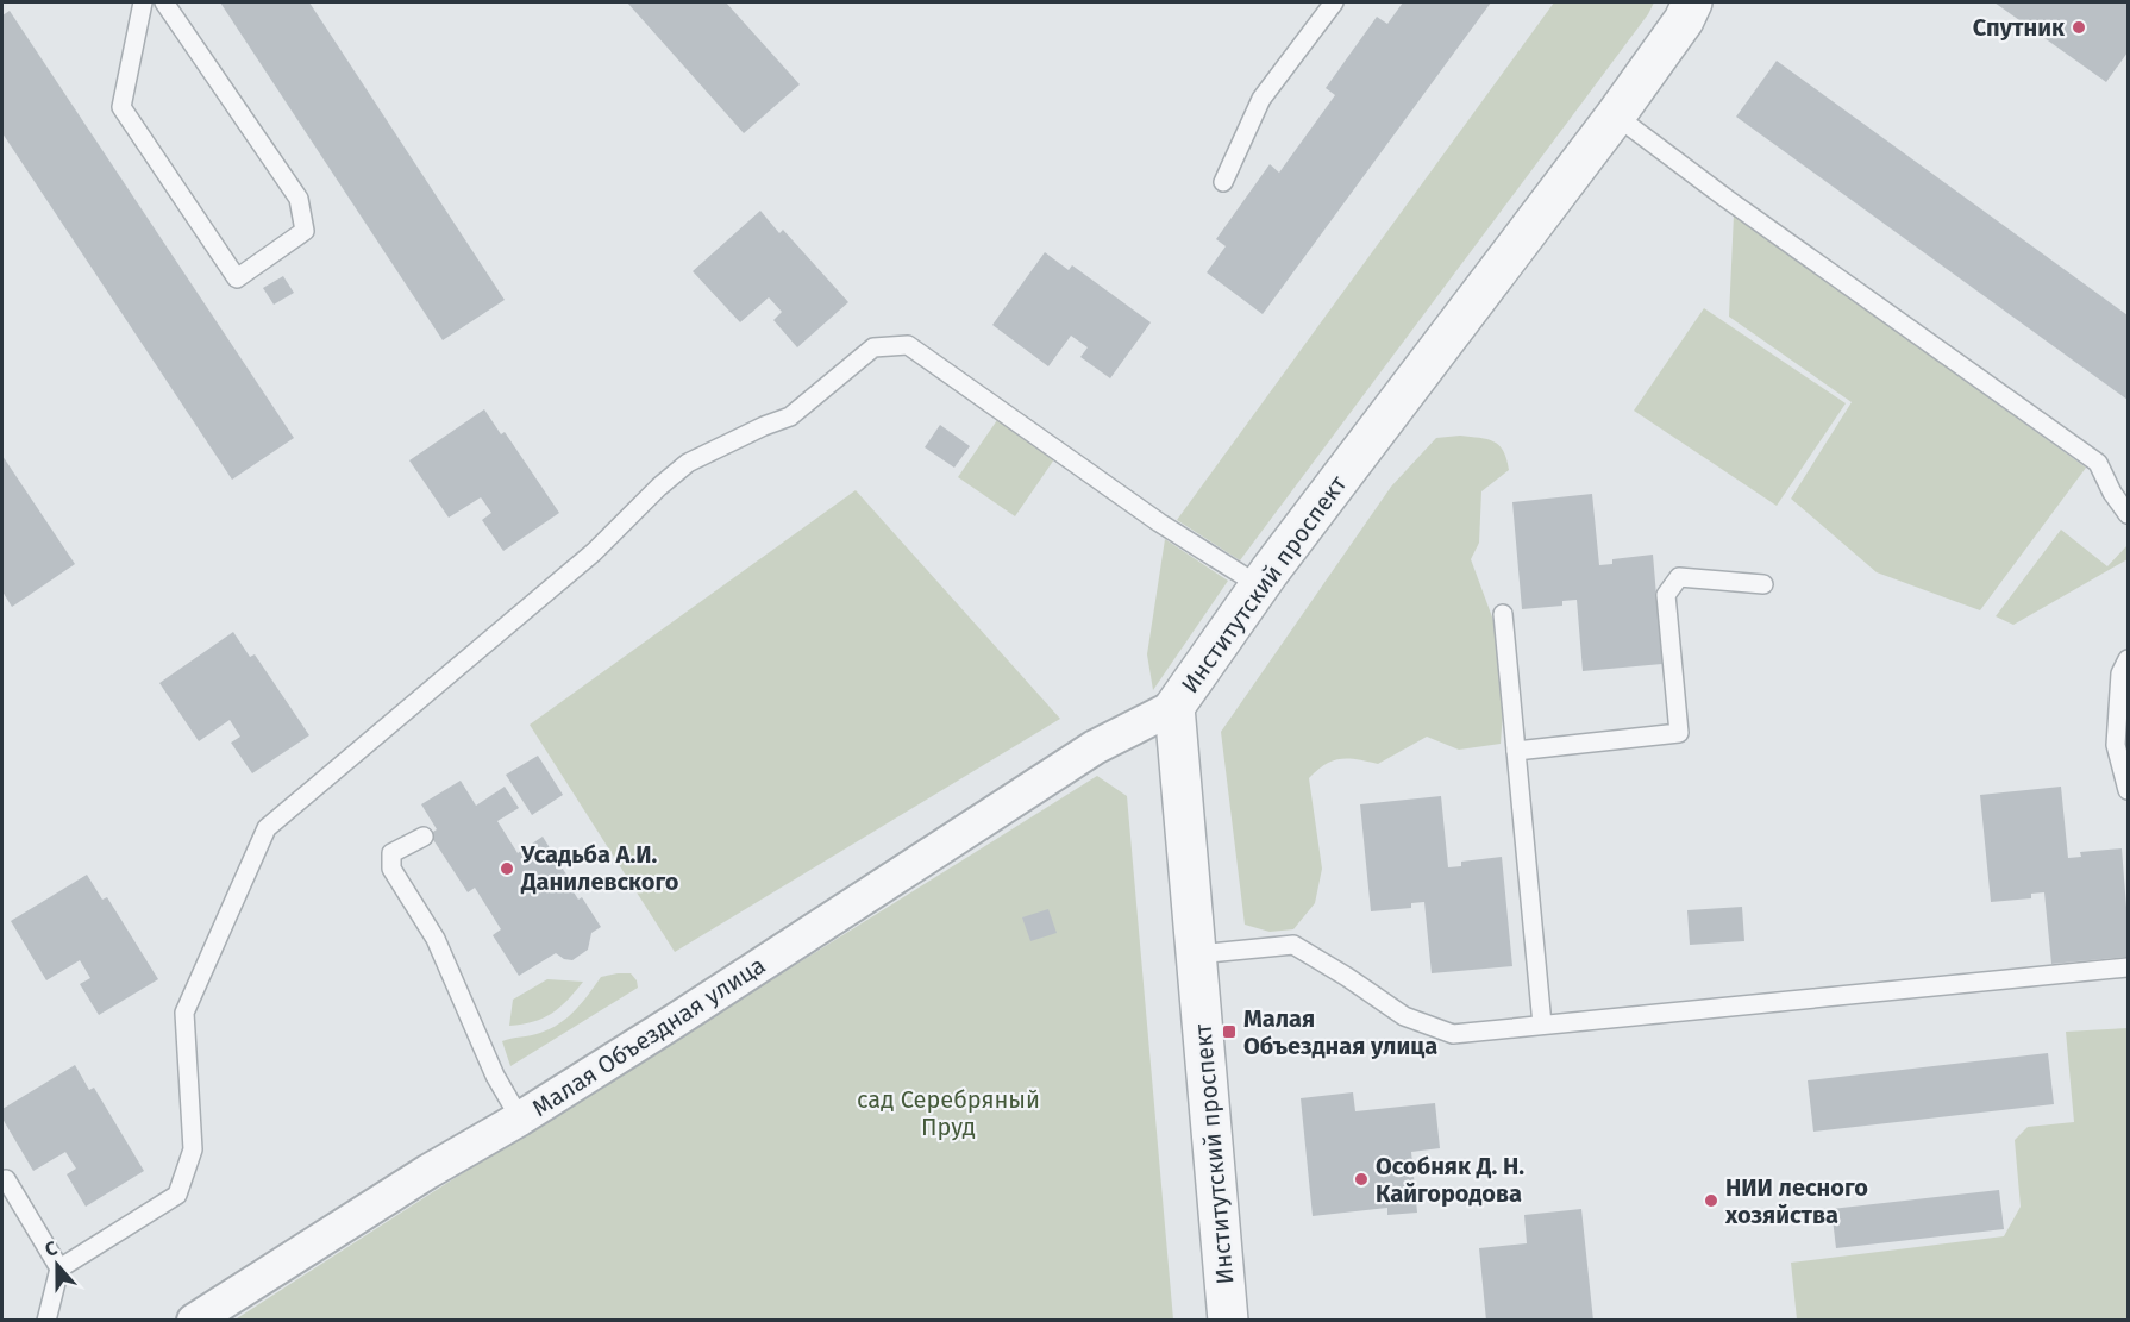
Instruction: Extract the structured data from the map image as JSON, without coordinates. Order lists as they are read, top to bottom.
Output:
{
  "streets": {
    "street": ["Институтский проспект", "Малая Объездная улица"]
  },
  "crossings": [
    ["Институтский проспект", "Малая Объездная улица"]
  ],
  "parks": ["сад Серебряный Пруд"],
  "places": {
    "other": [
      "Спутник",
      "Усадьба А.И. Данилевского",
      "Особняк Д. Н. Кайгородова",
      "НИИ лесного хозяйства"
    ],
    "transit": ["Малая Объездная улица"]
  },
  "north": "top"
}
